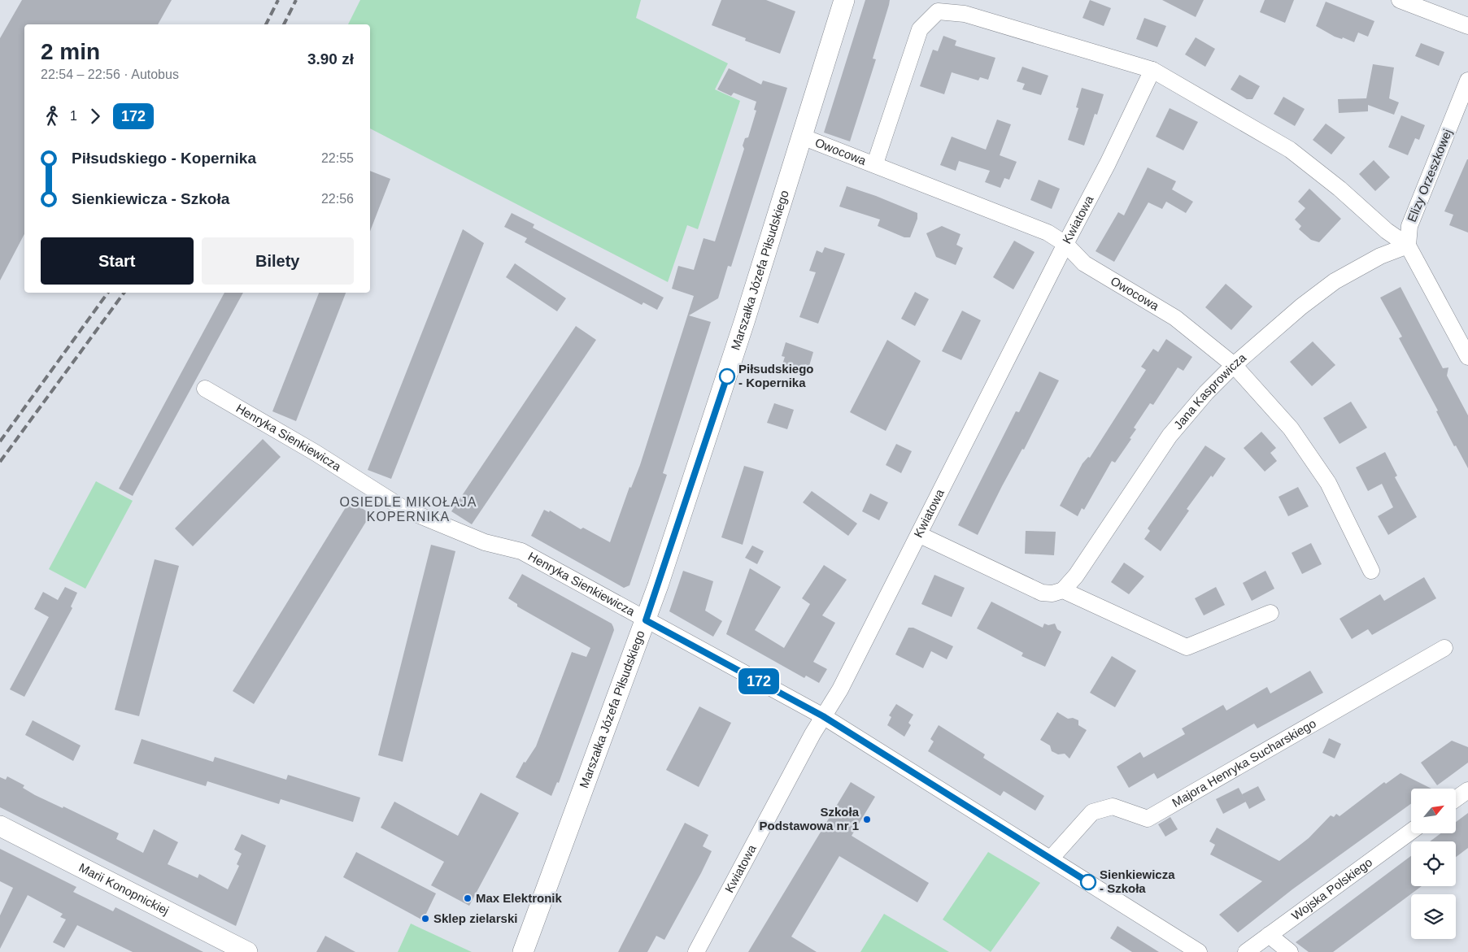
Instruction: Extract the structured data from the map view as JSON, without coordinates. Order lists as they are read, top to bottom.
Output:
{
  "streets": {
    "street": [
      "Owocowa",
      "Elizy Orzeszkowej",
      "Kwiatowa",
      "Marszałka Józefa Piłsudskiego",
      "Jana Kasprowicza",
      "Henryka Sienkiewicza",
      "Majora Henryka Sucharskiego",
      "Marii Konopnickiej",
      "Wojska Polskiego"
    ]
  },
  "crossings": [
    ["Owocowa", "Kwiatowa"],
    ["Owocowa", "Marszałka Józefa Piłsudskiego"],
    ["Owocowa", "Jana Kasprowicza"],
    ["Elizy Orzeszkowej", "Jana Kasprowicza"],
    ["Kwiatowa", "Henryka Sienkiewicza"],
    ["Marszałka Józefa Piłsudskiego", "Henryka Sienkiewicza"],
    ["Henryka Sienkiewicza", "Majora Henryka Sucharskiego"]
  ],
  "districts": ["OSIEDLE MIKOŁAJA KOPERNIKA"],
  "places": [
    "Piłsudskiego - Kopernika",
    "Szkoła Podstawowa nr 1",
    "Sienkiewicza - Szkoła",
    "Max Elektronik",
    "Sklep zielarski"
  ],
  "lines": ["bus line 172"],
  "north": "top right",
  "page": {
    "on_map": "172",
    "heading": ["2 min", "22:54 – 22:56 · Autobus", "3.90 zł"],
    "legs": ["1", "172"],
    "list": [
      {
        "name": "Piłsudskiego - Kopernika",
        "value": "22:55"
      },
      {
        "name": "Sienkiewicza - Szkoła",
        "value": "22:56"
      }
    ],
    "buttons": ["Start", "Bilety"]
  }
}
